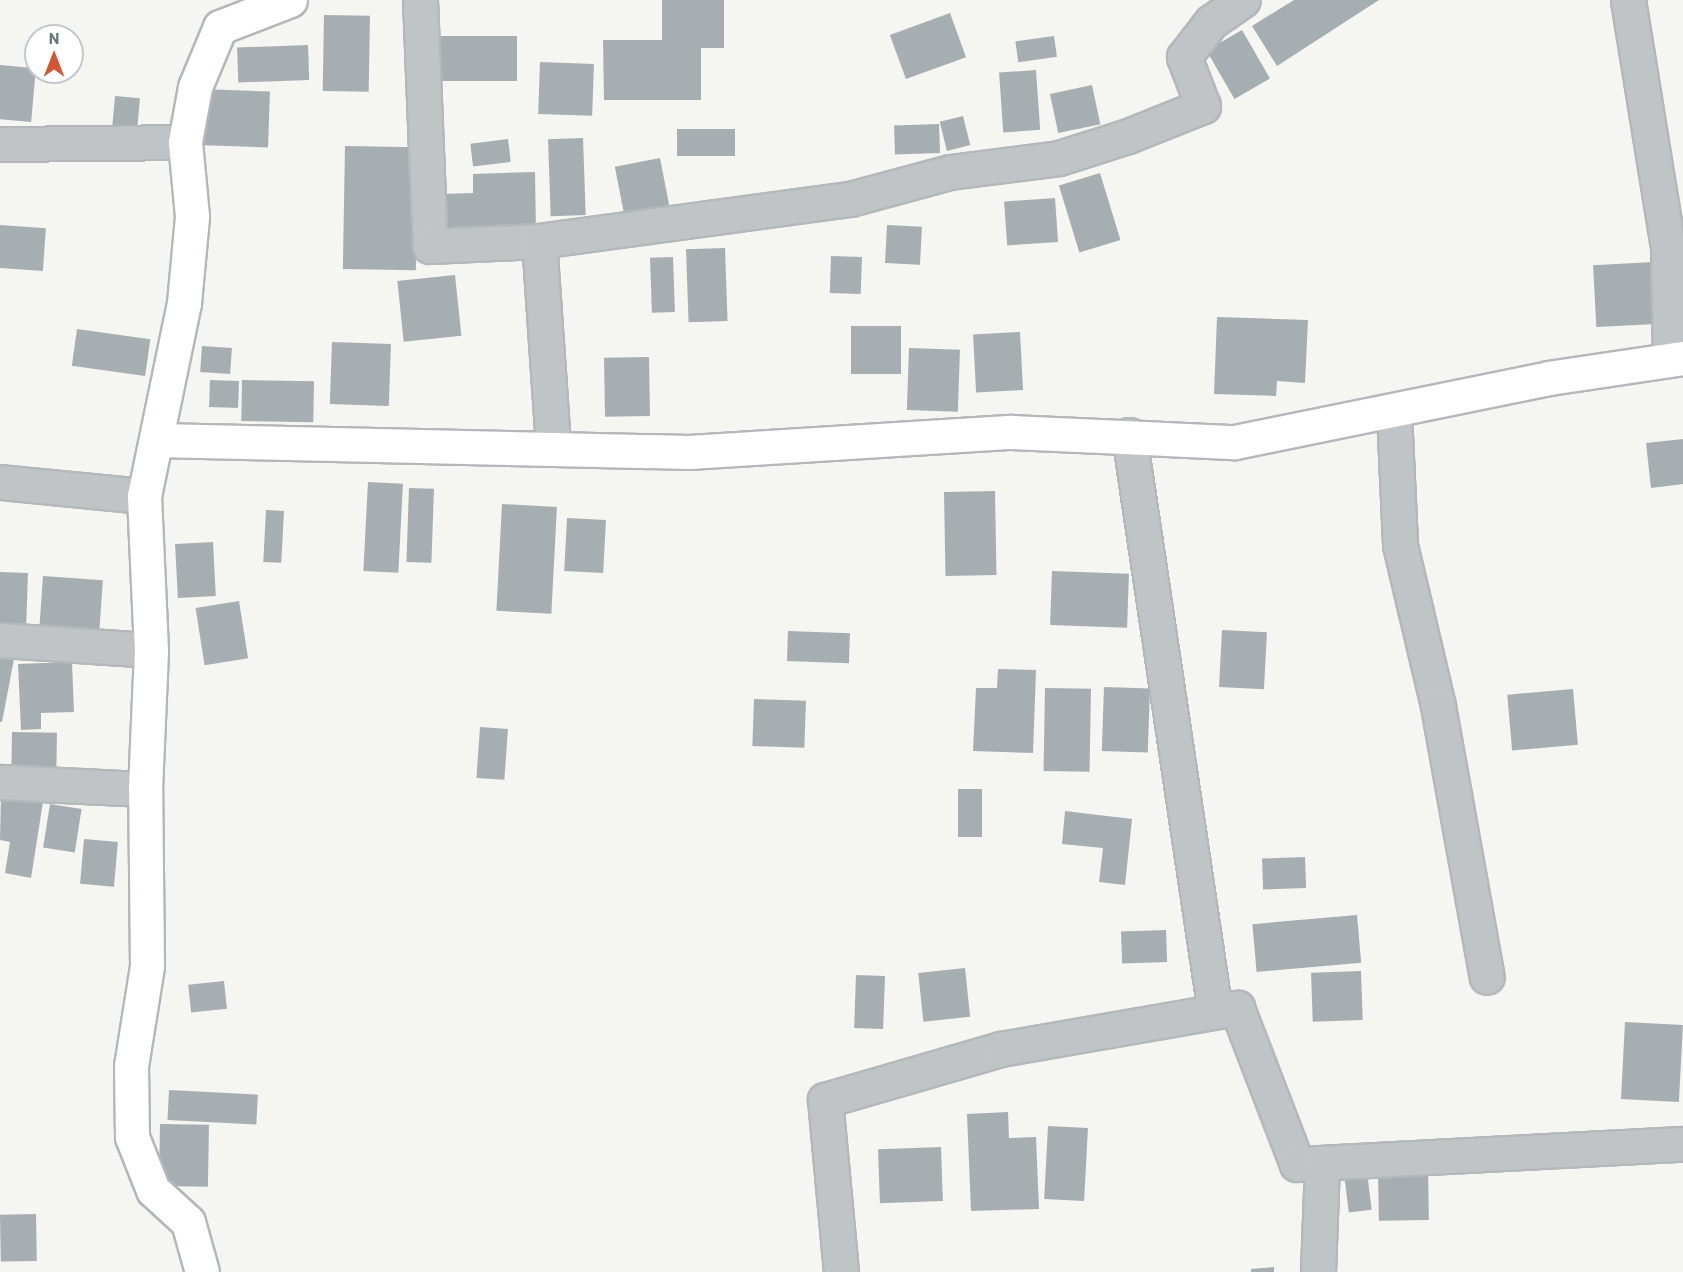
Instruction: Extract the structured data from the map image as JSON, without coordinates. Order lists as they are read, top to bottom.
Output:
{
  "north": "top"
}
